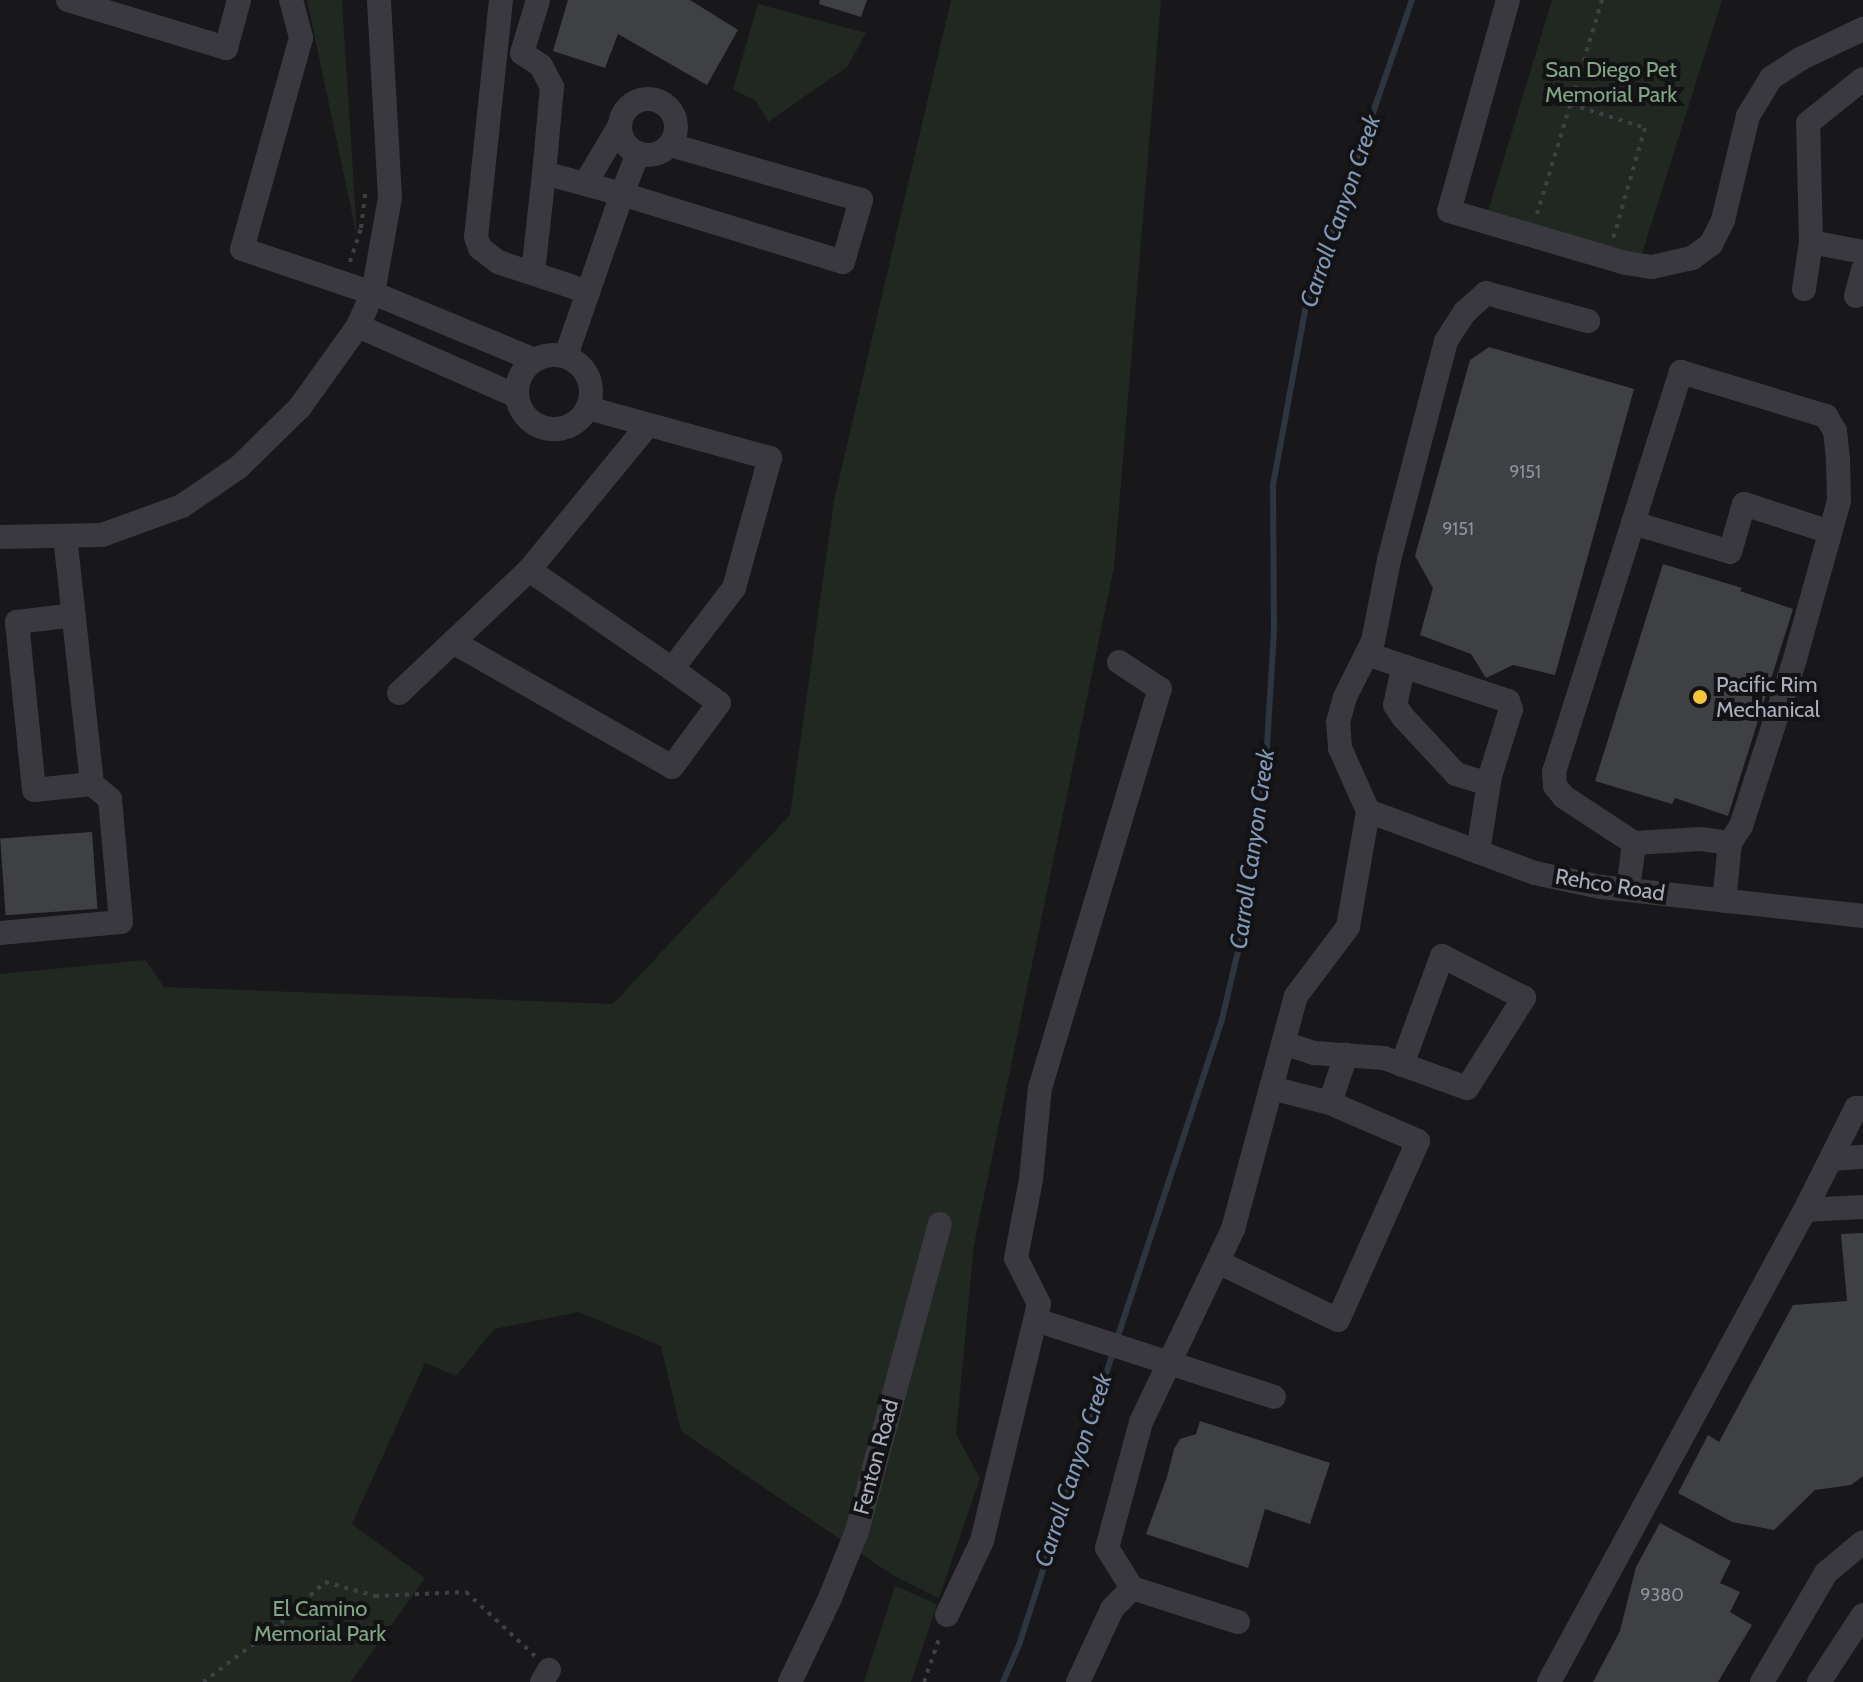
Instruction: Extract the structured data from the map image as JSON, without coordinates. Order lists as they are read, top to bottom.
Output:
{
  "streets": {
    "street": ["Rehco Road", "Fenton Road"]
  },
  "water": ["Carroll Canyon Creek"],
  "parks": ["San Diego Pet Memorial Park", "El Camino Memorial Park"],
  "places": ["Pacific Rim Mechanical"],
  "house_numbers": ["9151", "9151", "9380"]
}
